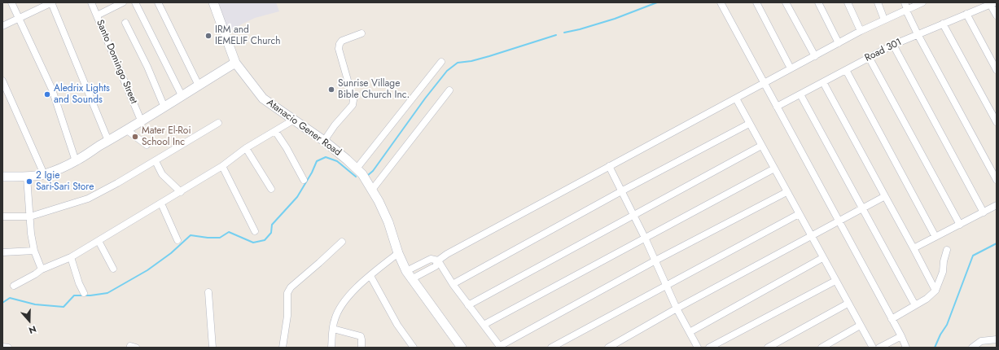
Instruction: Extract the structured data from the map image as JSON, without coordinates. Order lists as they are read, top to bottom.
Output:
{
  "streets": {
    "main road": ["Atanacio Gener Road"],
    "street": ["Road 301", "Santo Domingo Street"]
  },
  "places": [
    "IRM and IEMELIF Church",
    "Sunrise Village Bible Church Inc.",
    "Aledrix Lights and Sounds",
    "Mater El-Roi School Inc",
    "2 Igie Sari-Sari Store"
  ],
  "north": "bottom"
}
